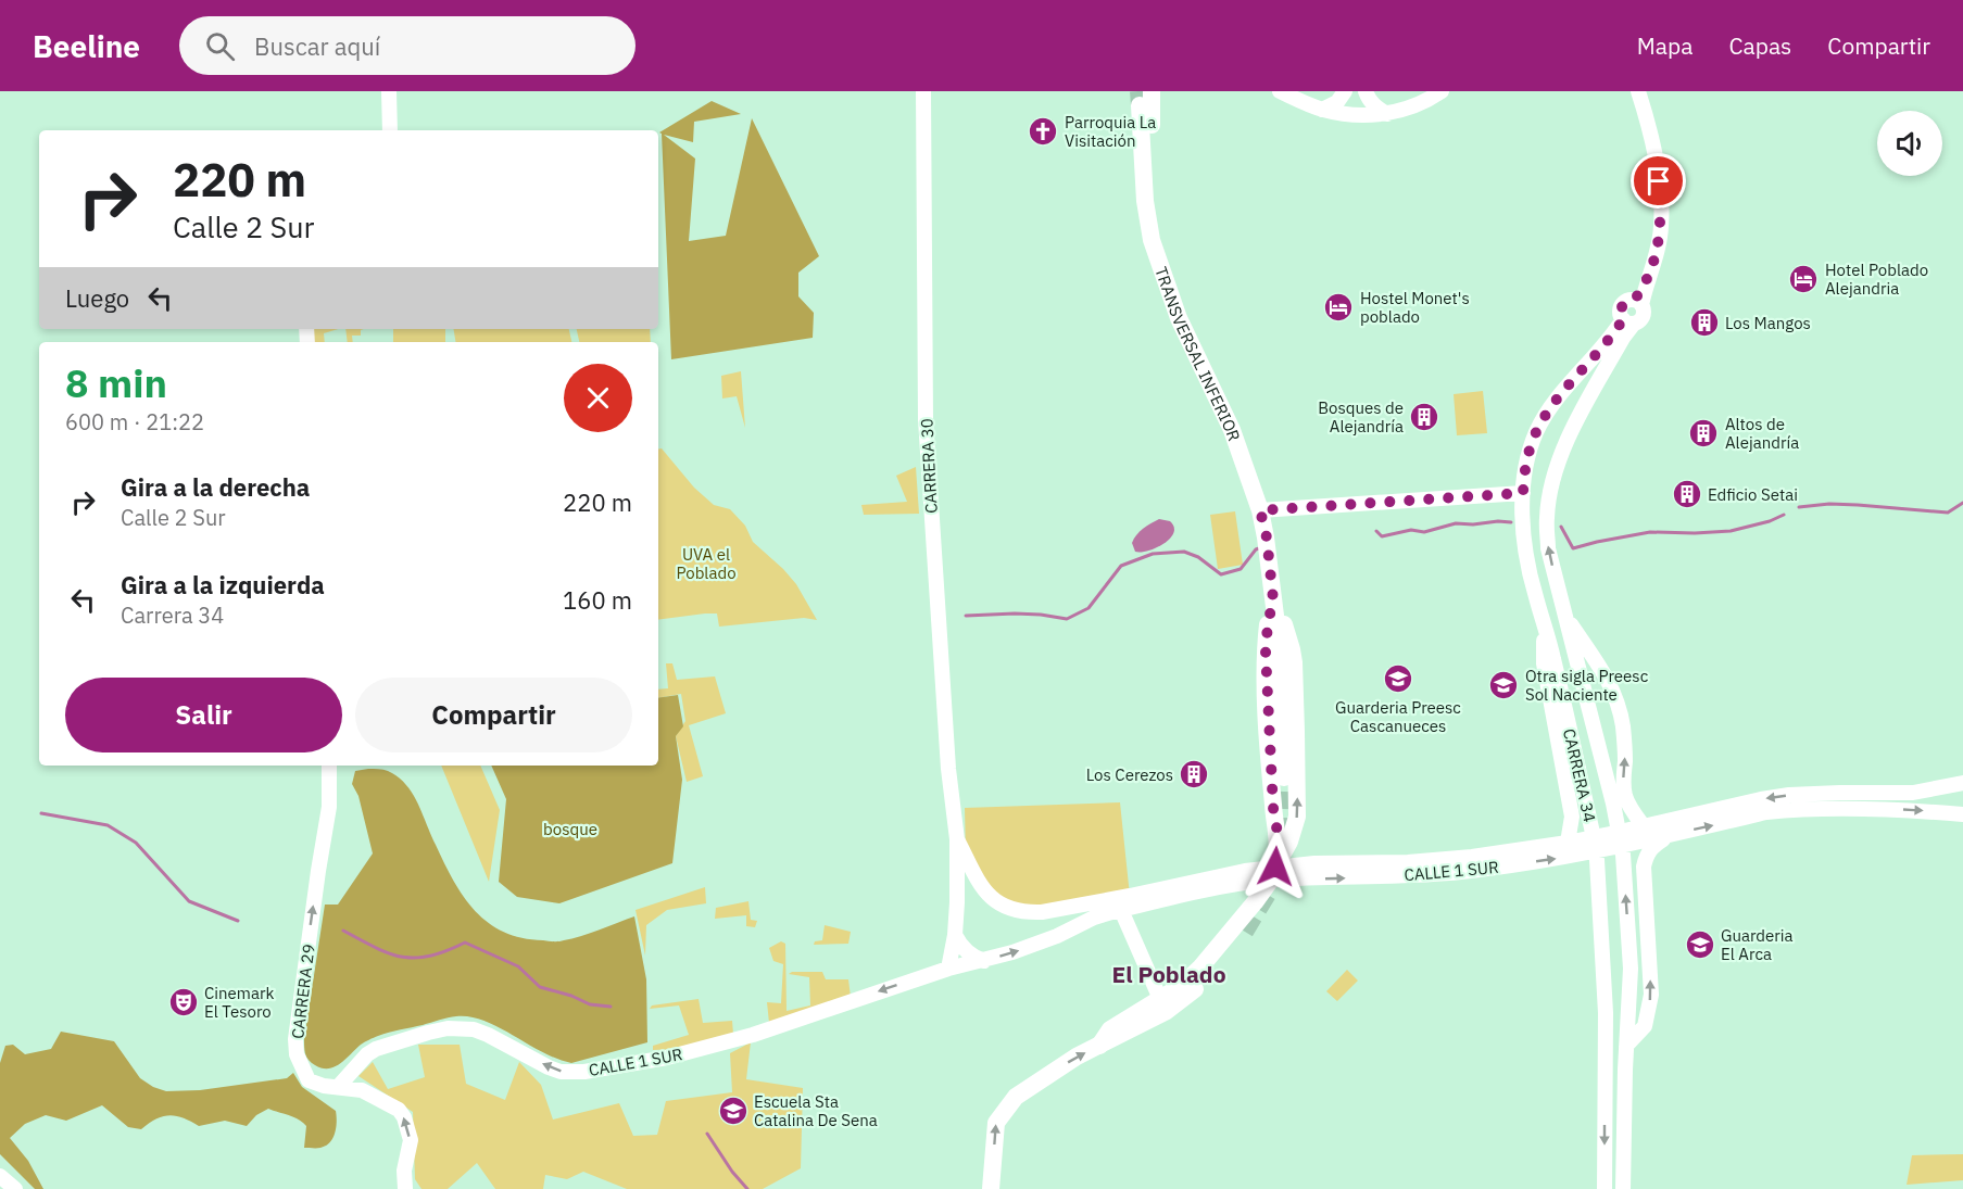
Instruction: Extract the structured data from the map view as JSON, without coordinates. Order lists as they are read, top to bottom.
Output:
{
  "streets": {
    "main road": ["TRANSVERSAL INFERIOR"],
    "street": [
      "CARRERA 30",
      "CARRERA 34",
      "CALLE 1 SUR",
      "CARRERA 29"
    ]
  },
  "crossings": [
    ["TRANSVERSAL INFERIOR", "CALLE 1 SUR"],
    ["CARRERA 30", "CALLE 1 SUR"],
    ["CALLE 1 SUR", "CARRERA 29"]
  ],
  "one_way": ["CARRERA 29"],
  "districts": ["El Poblado"],
  "parks": ["UVA el Poblado", "bosque"],
  "places": {
    "church": ["Parroquia La Visitación"],
    "hotel": ["Hotel Poblado Alejandria", "Hostel Monet's poblado"],
    "building": [
      "Los Mangos",
      "Bosques de Alejandría",
      "Altos de Alejandría",
      "Edficio Setai",
      "Los Cerezos"
    ],
    "school or university": [
      "Guarderia Preesc Cascanueces",
      "Otra sigla Preesc Sol Naciente",
      "Guarderia El Arca",
      "Escuela Sta Catalina De Sena"
    ],
    "theatre": ["Cinemark El Tesoro"]
  },
  "page": {
    "header": "Beeline",
    "search": "Buscar aquí",
    "nav": ["Mapa", "Capas", "Compartir"],
    "turn": ["220 m", "Calle 2 Sur"],
    "then": "Luego",
    "heading": ["8 min", "600 m · 21:22"],
    "list": [
      {
        "name": "Gira a la derecha",
        "note": "Calle 2 Sur",
        "value": "220 m"
      },
      {
        "name": "Gira a la izquierda",
        "note": "Carrera 34",
        "value": "160 m"
      }
    ],
    "buttons": ["Salir", "Compartir"]
  }
}
